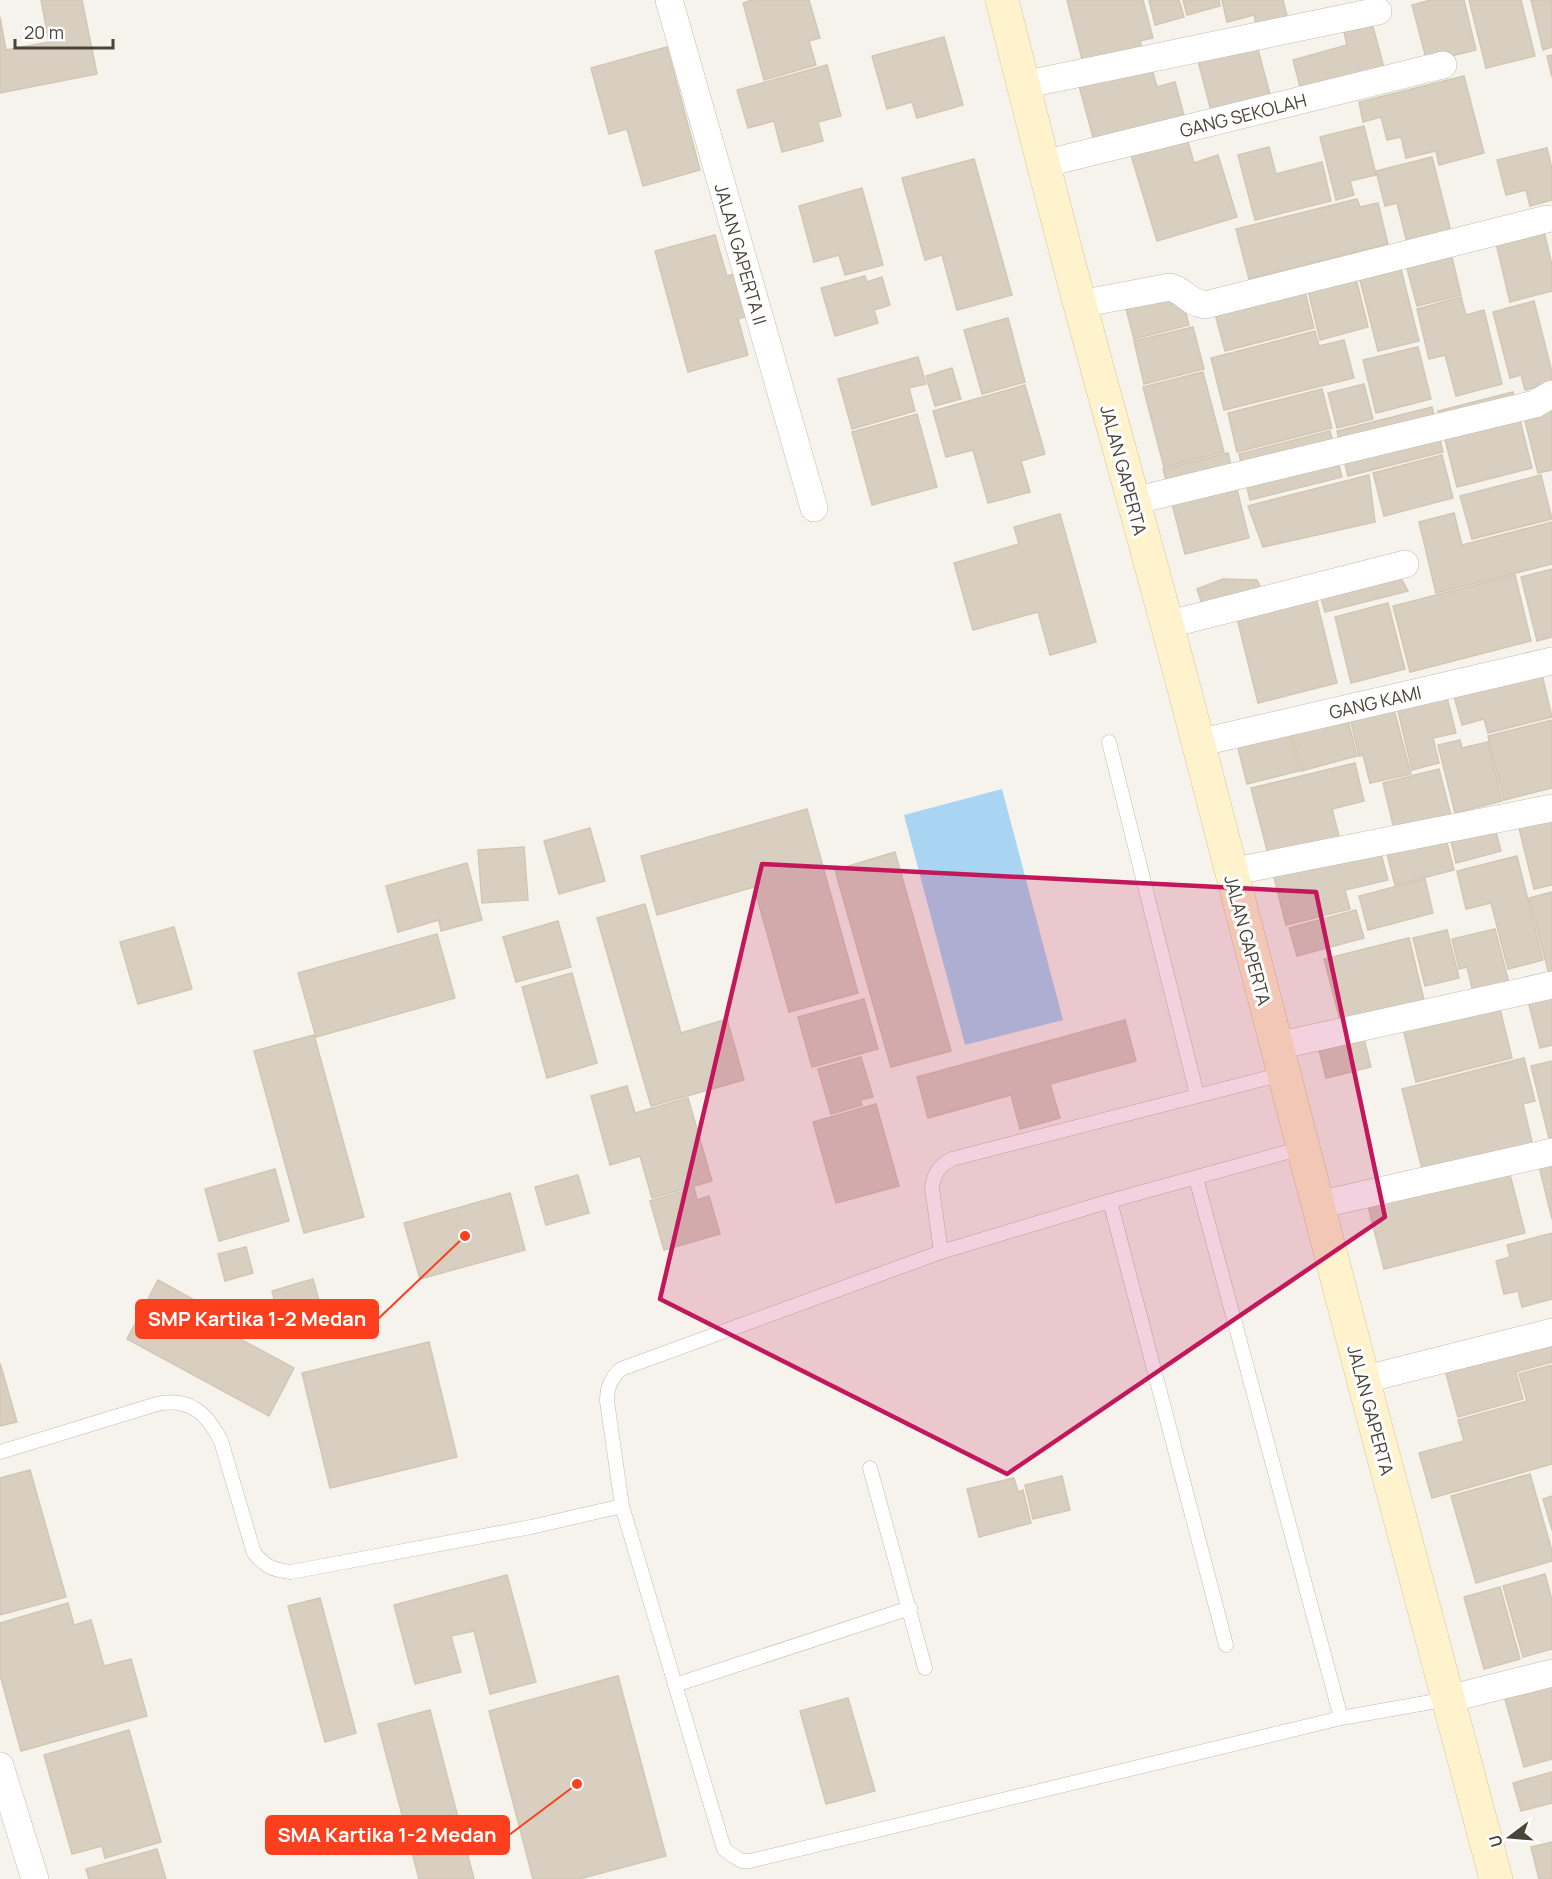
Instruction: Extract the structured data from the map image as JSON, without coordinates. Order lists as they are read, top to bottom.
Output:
{
  "streets": {
    "street": [
      "GANG SEKOLAH",
      "JALAN GAPERTA II",
      "JALAN GAPERTA",
      "GANG KAMI"
    ]
  },
  "crossings": [
    ["GANG SEKOLAH", "JALAN GAPERTA"],
    ["JALAN GAPERTA", "GANG KAMI"]
  ],
  "places": ["SMP Kartika 1-2 Medan", "SMA Kartika 1-2 Medan"],
  "scale_bar": "20 m",
  "north": "left"
}
